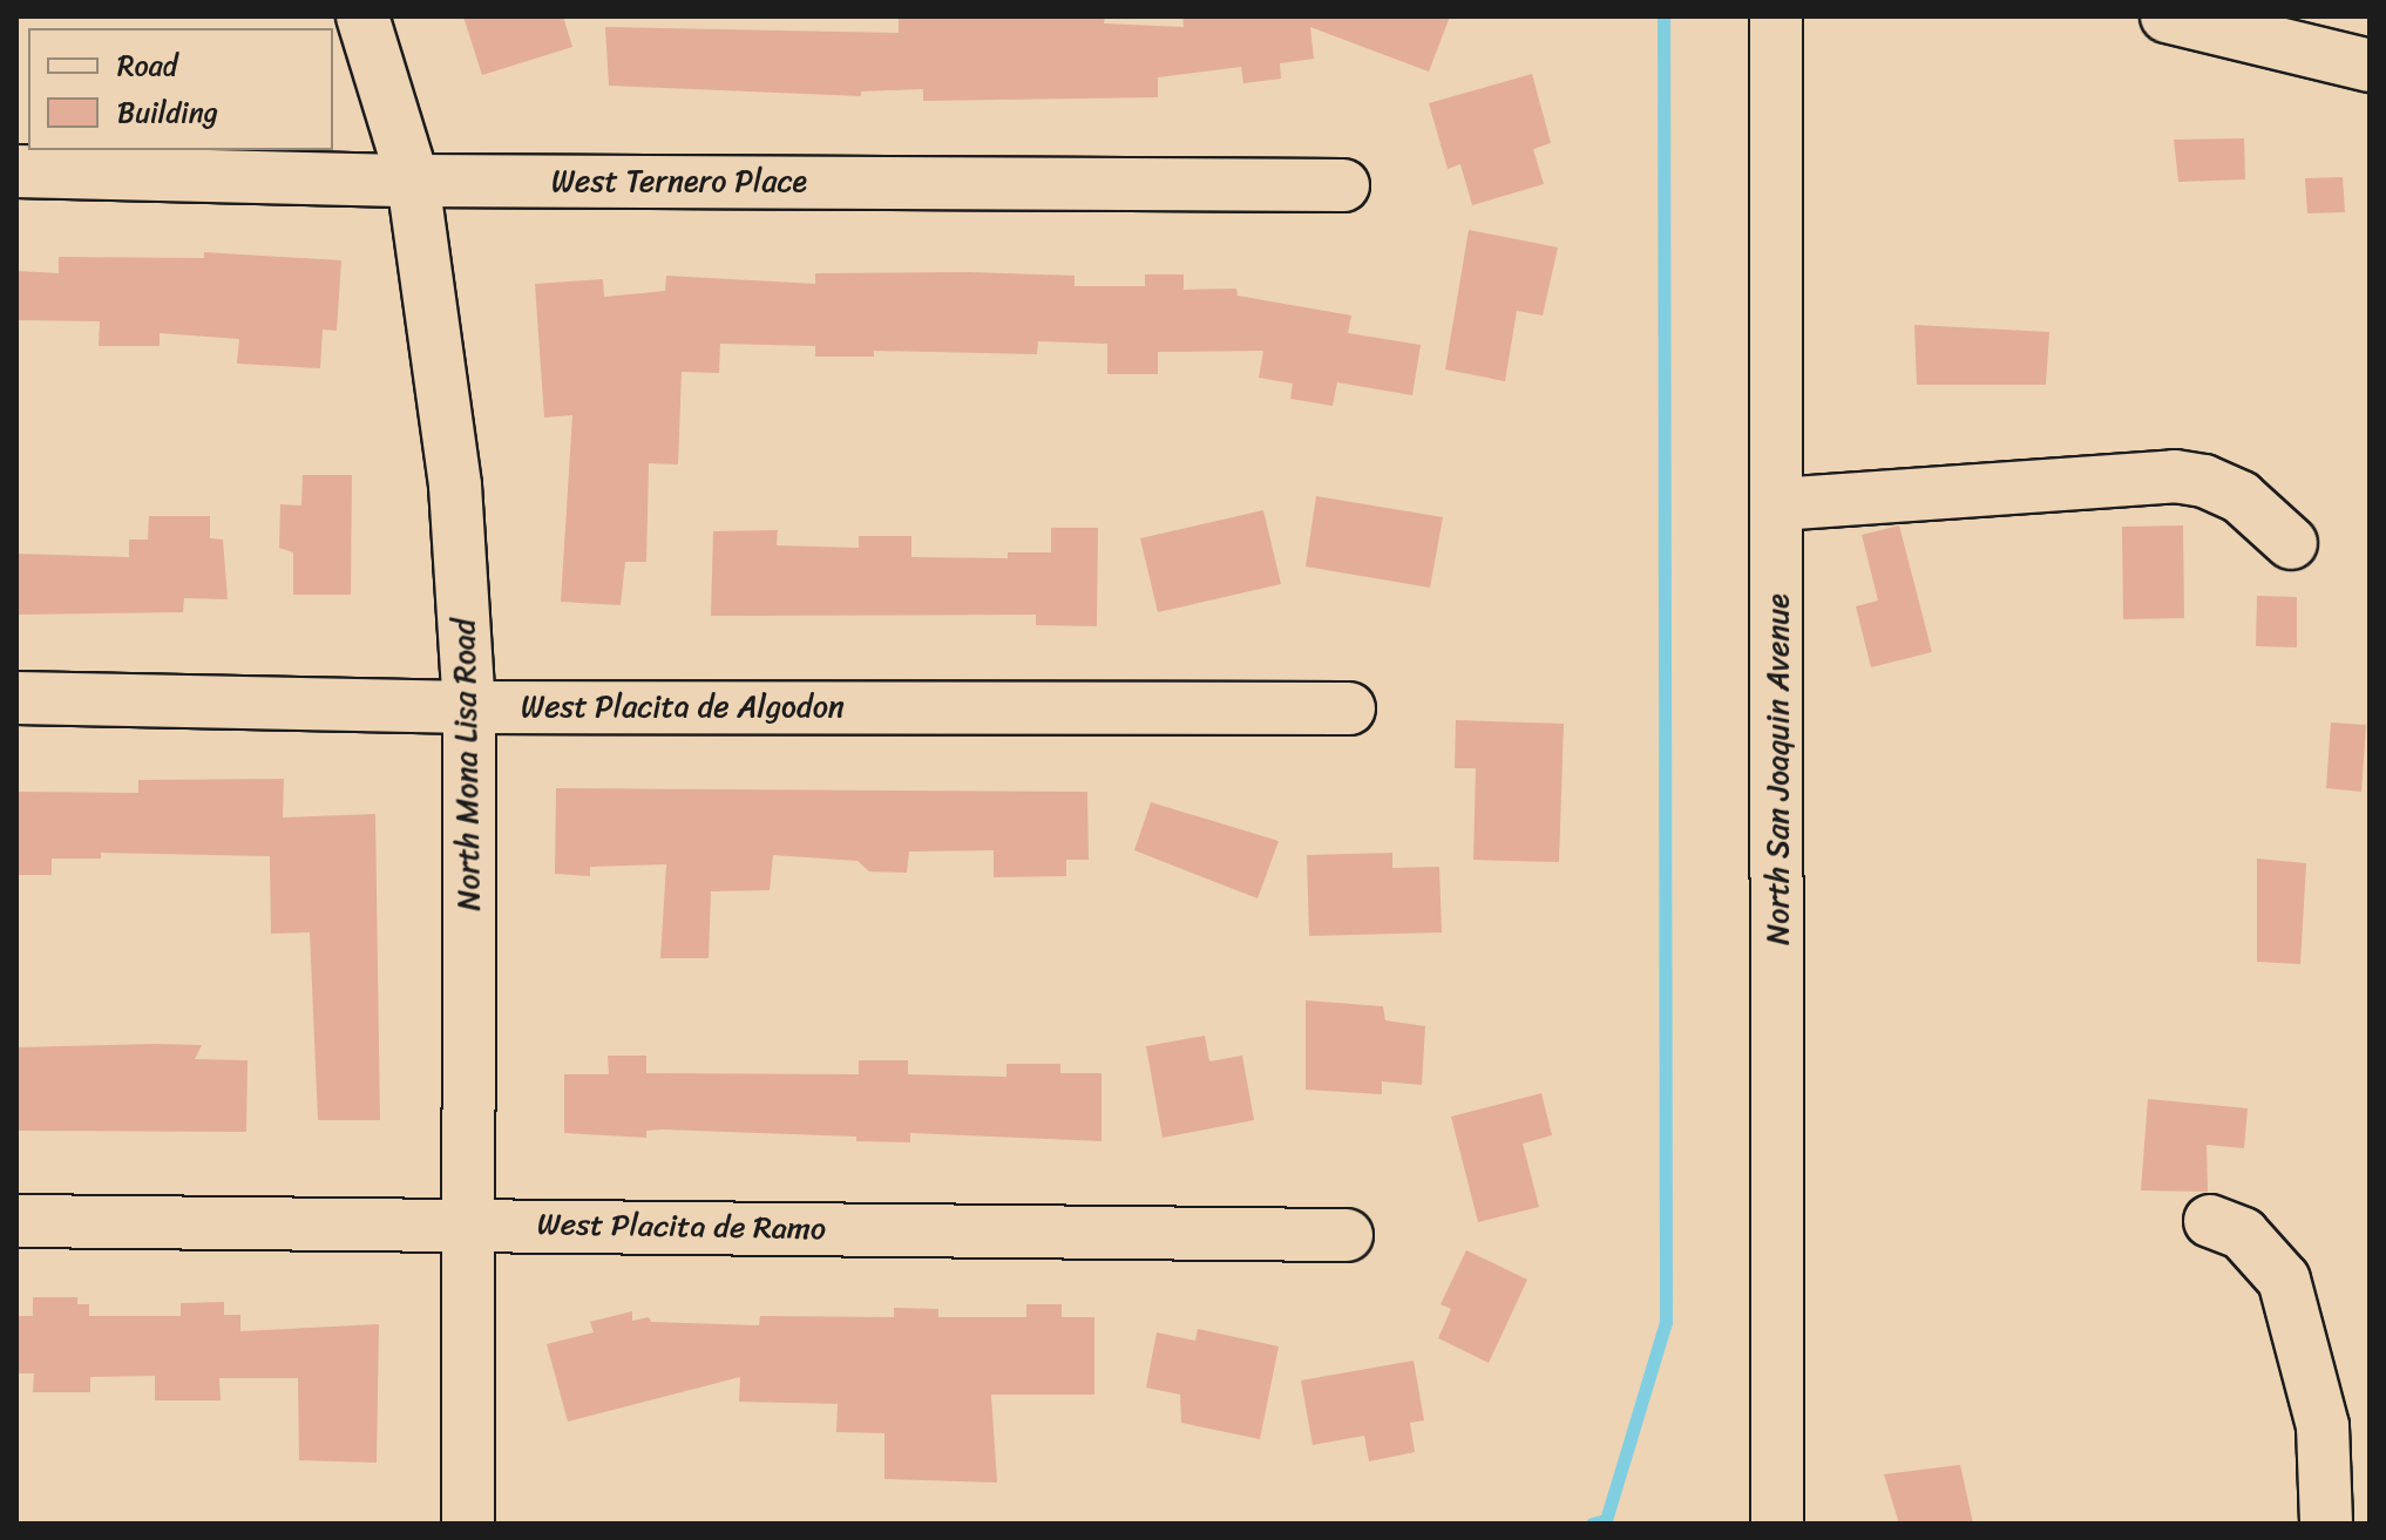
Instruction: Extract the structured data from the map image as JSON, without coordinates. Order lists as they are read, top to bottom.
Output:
{
  "streets": {
    "street": [
      "West Ternero Place",
      "West Placita de Algodon",
      "North Mona Lisa Road",
      "North San Joaquin Avenue",
      "West Placita de Ramo"
    ]
  },
  "crossings": [
    ["West Ternero Place", "North Mona Lisa Road"],
    ["West Placita de Algodon", "North Mona Lisa Road"],
    ["North Mona Lisa Road", "West Placita de Ramo"]
  ],
  "legend": ["Road", "Building"]
}
